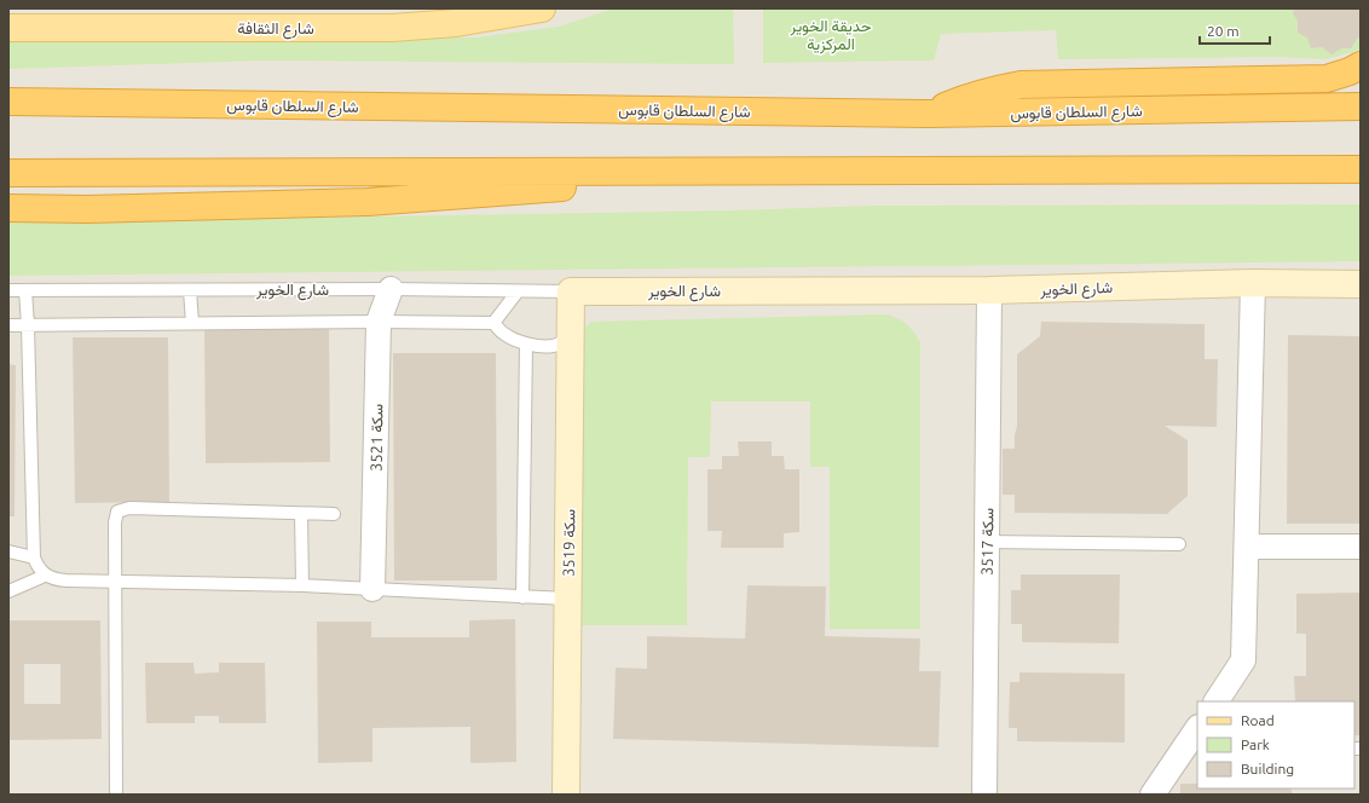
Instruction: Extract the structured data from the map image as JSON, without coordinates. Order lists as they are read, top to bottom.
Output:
{
  "streets": {
    "highway": ["شارع السلطان قابوس"],
    "main road": ["شارع الثقافة"],
    "street": [
      "شارع الخوير",
      "سكة 3521",
      "سكة 3517",
      "سكة 3519"
    ]
  },
  "crossings": [
    ["شارع الخوير", "سكة 3521"],
    ["شارع الخوير", "سكة 3517"],
    ["شارع الخوير", "سكة 3519"]
  ],
  "parks": ["حديقة الخوير المركزية"],
  "legend": ["Road", "Park", "Building"],
  "scale_bar": "20 m"
}
